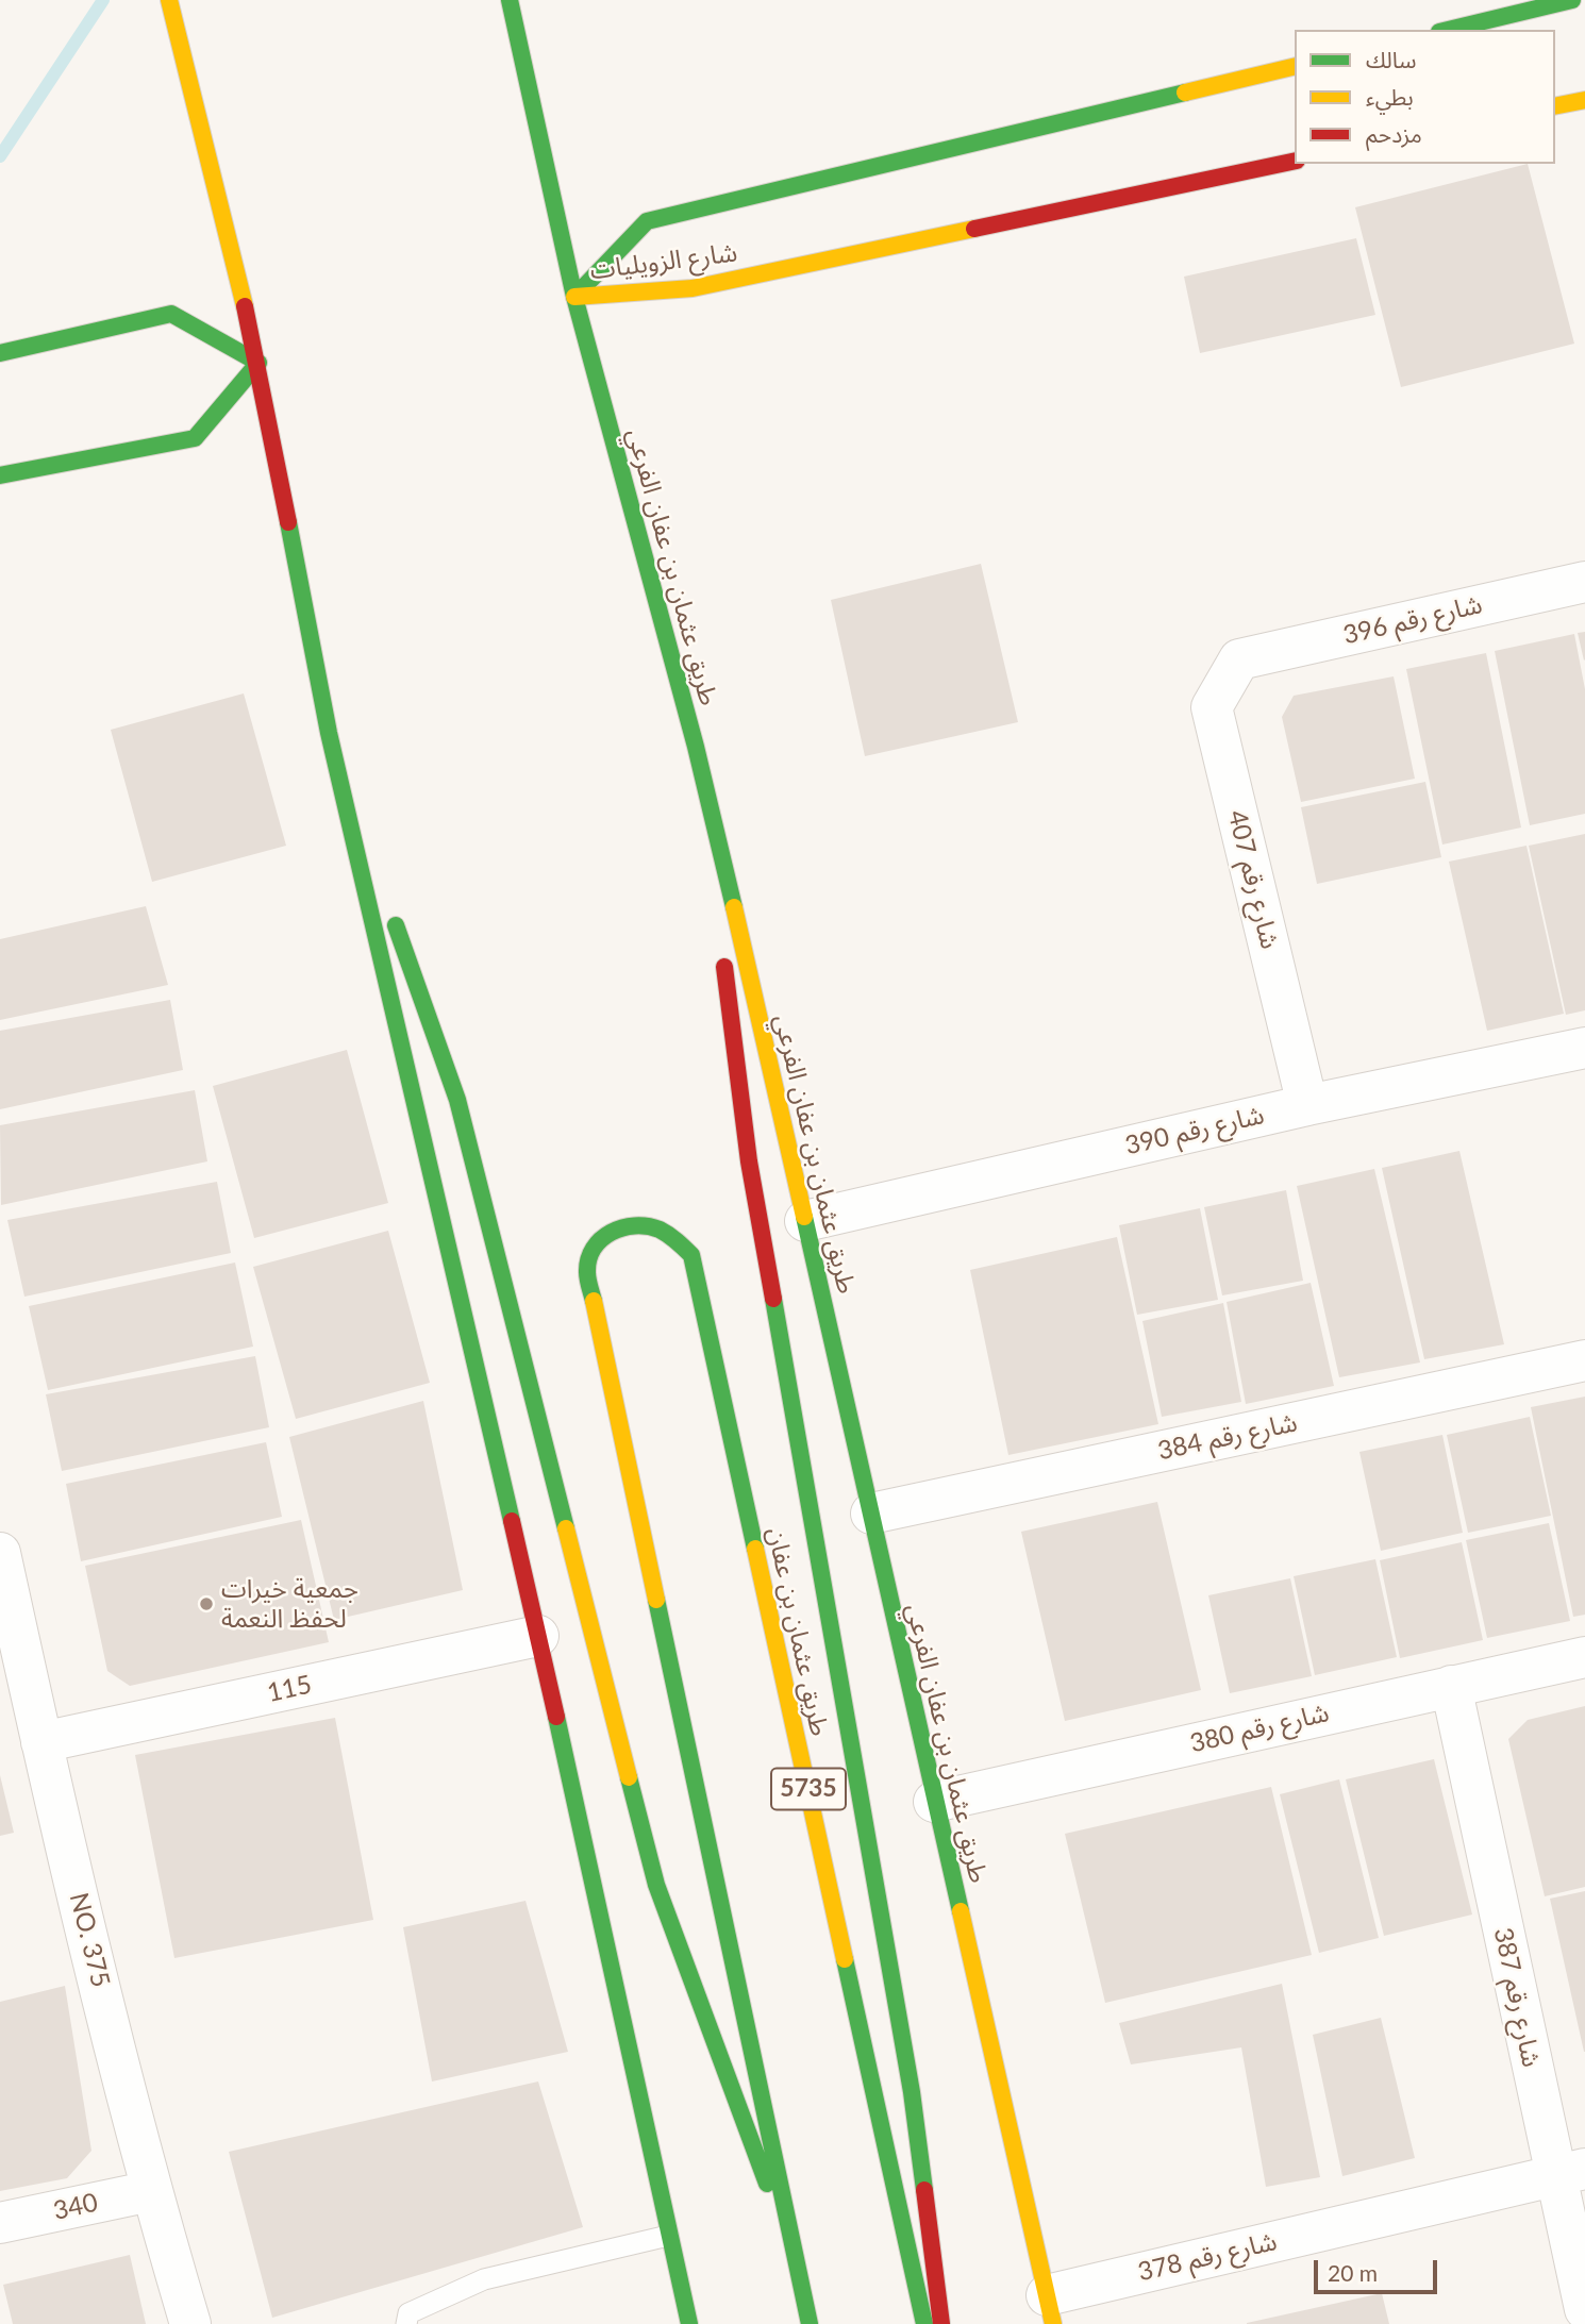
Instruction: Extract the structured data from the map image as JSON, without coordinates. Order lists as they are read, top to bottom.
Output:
{
  "streets": {
    "main road": [
      "شارع الزويليات",
      "طريق عثمان بن عفان الفرعي",
      "طريق عثمان بن عفان",
      "5735"
    ],
    "street": [
      "شارع رقم 396",
      "شارع رقم 407",
      "شارع رقم 390",
      "شارع رقم 384",
      "115",
      "شارع رقم 380",
      "NO. 375",
      "شارع رقم 387",
      "340",
      "شارع رقم 378"
    ]
  },
  "crossings": [
    ["شارع الزويليات", "طريق عثمان بن عفان الفرعي"],
    ["طريق عثمان بن عفان الفرعي", "شارع رقم 390"],
    ["طريق عثمان بن عفان الفرعي", "شارع رقم 384"],
    ["طريق عثمان بن عفان الفرعي", "شارع رقم 380"],
    ["طريق عثمان بن عفان الفرعي", "شارع رقم 378"],
    ["شارع رقم 396", "شارع رقم 407"],
    ["شارع رقم 407", "شارع رقم 390"],
    ["115", "NO. 375"],
    ["شارع رقم 380", "شارع رقم 387"],
    ["NO. 375", "340"],
    ["شارع رقم 387", "شارع رقم 378"]
  ],
  "places": ["جمعية خيرات لحفظ النعمة"],
  "legend": ["سالك", "بطيء", "مزدحم"],
  "scale_bar": "20 m"
}
